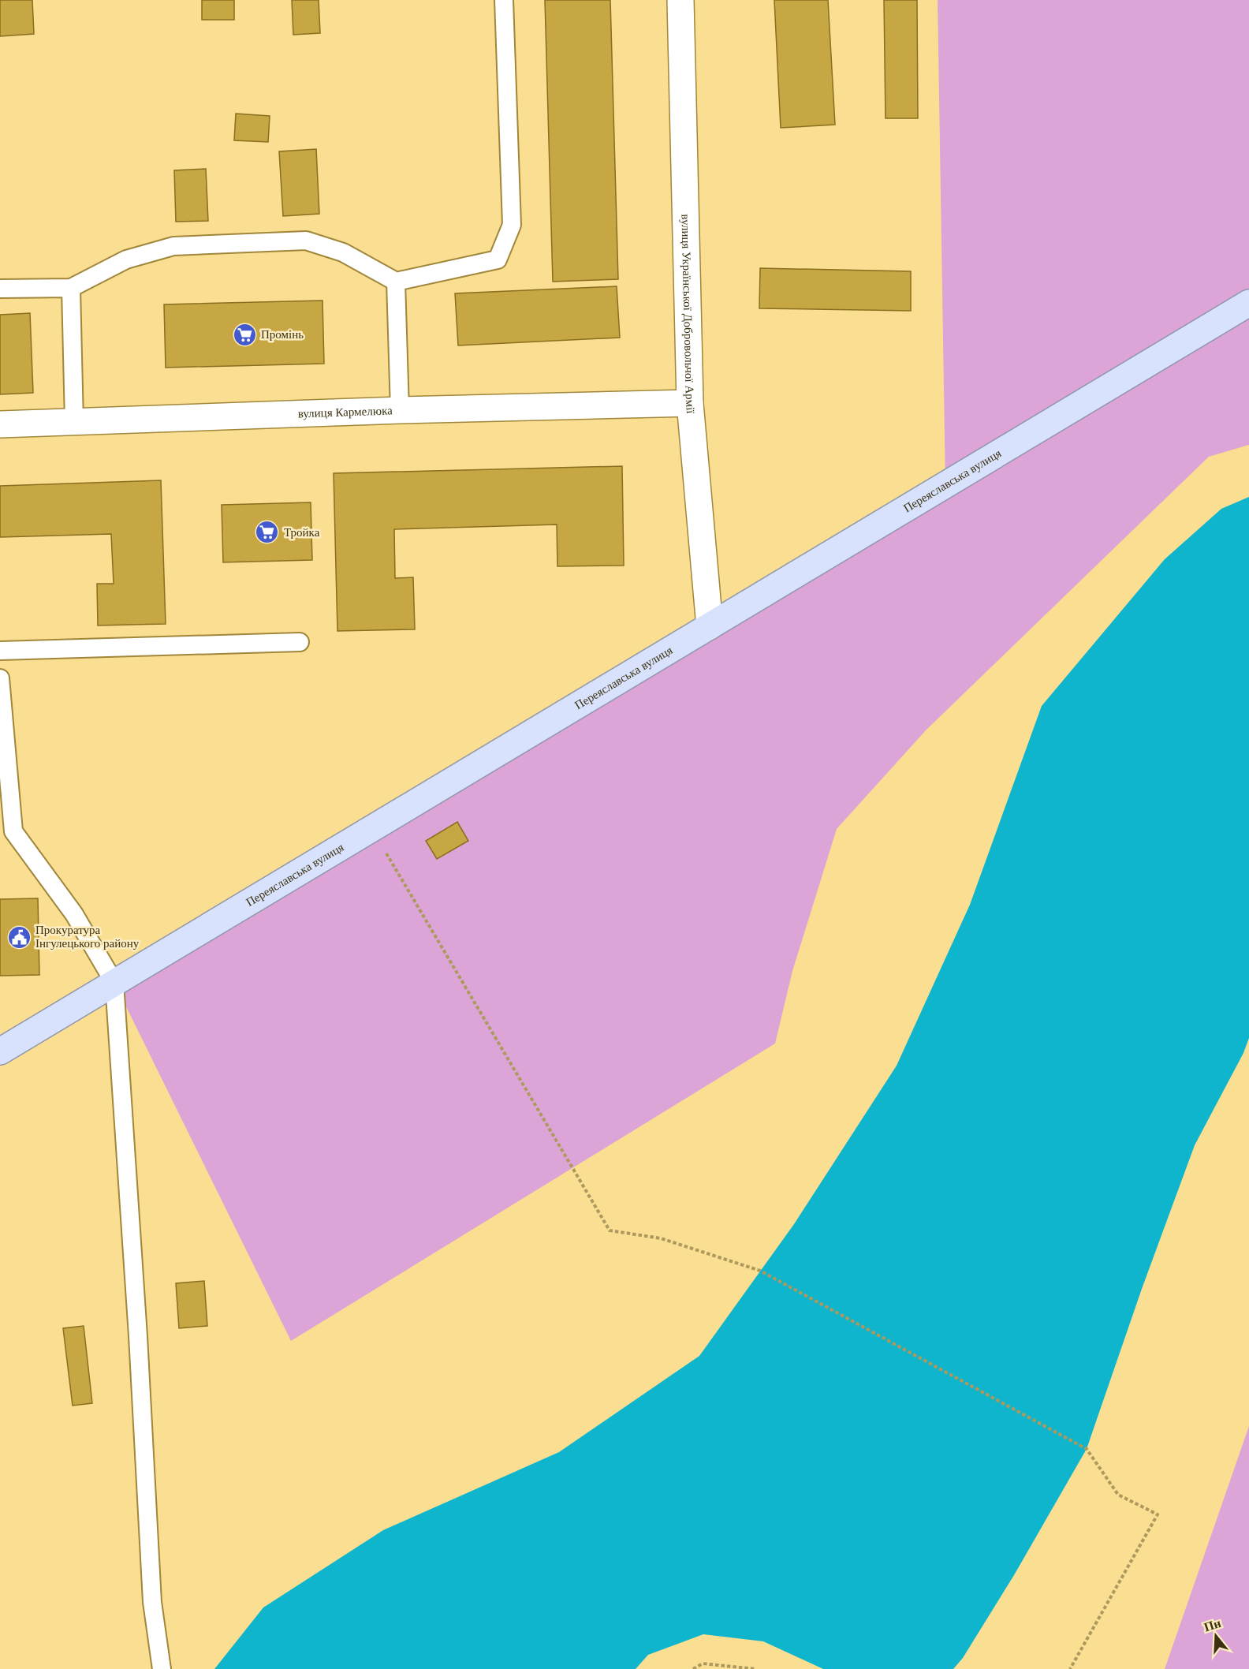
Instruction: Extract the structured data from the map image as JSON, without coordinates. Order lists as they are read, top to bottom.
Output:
{
  "streets": {
    "main road": ["Переяславська вулиця"],
    "street": ["вулиця Української Добровольчої Армії", "вулиця Кармелюка"]
  },
  "crossings": [
    ["вулиця Української Добровольчої Армії", "вулиця Кармелюка"],
    ["вулиця Української Добровольчої Армії", "Переяславська вулиця"]
  ],
  "places": {
    "supermarket": ["Промінь", "Тройка"],
    "public building": ["Прокуратура Інгулецького району"]
  },
  "north": "top"
}
